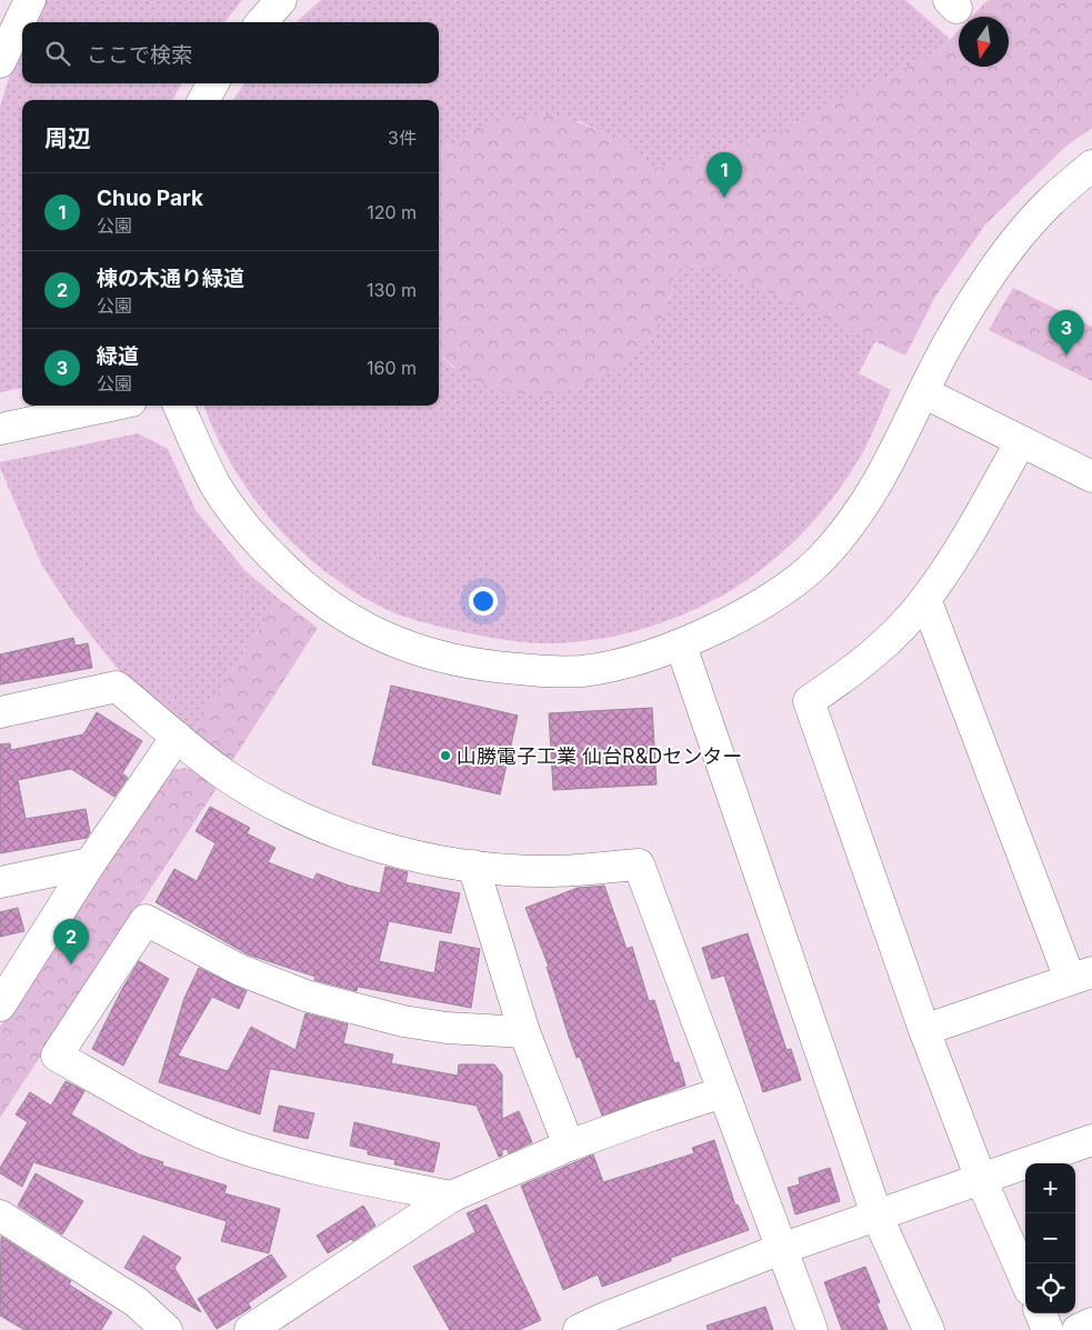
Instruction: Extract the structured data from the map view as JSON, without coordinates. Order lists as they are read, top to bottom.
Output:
{
  "places": ["山勝電子工業 仙台R&Dセンター"],
  "north": "bottom",
  "page": {
    "search": "ここで検索",
    "heading": ["周辺", "3件"],
    "pins": ["1", "3", "2"],
    "list": [
      {
        "mark": "1",
        "name": "Chuo Park",
        "note": "公園",
        "value": "120 m"
      },
      {
        "mark": "2",
        "name": "棟の木通り緑道",
        "note": "公園",
        "value": "130 m"
      },
      {
        "mark": "3",
        "name": "緑道",
        "note": "公園",
        "value": "160 m"
      }
    ],
    "map_buttons": ["+", "−"]
  }
}
